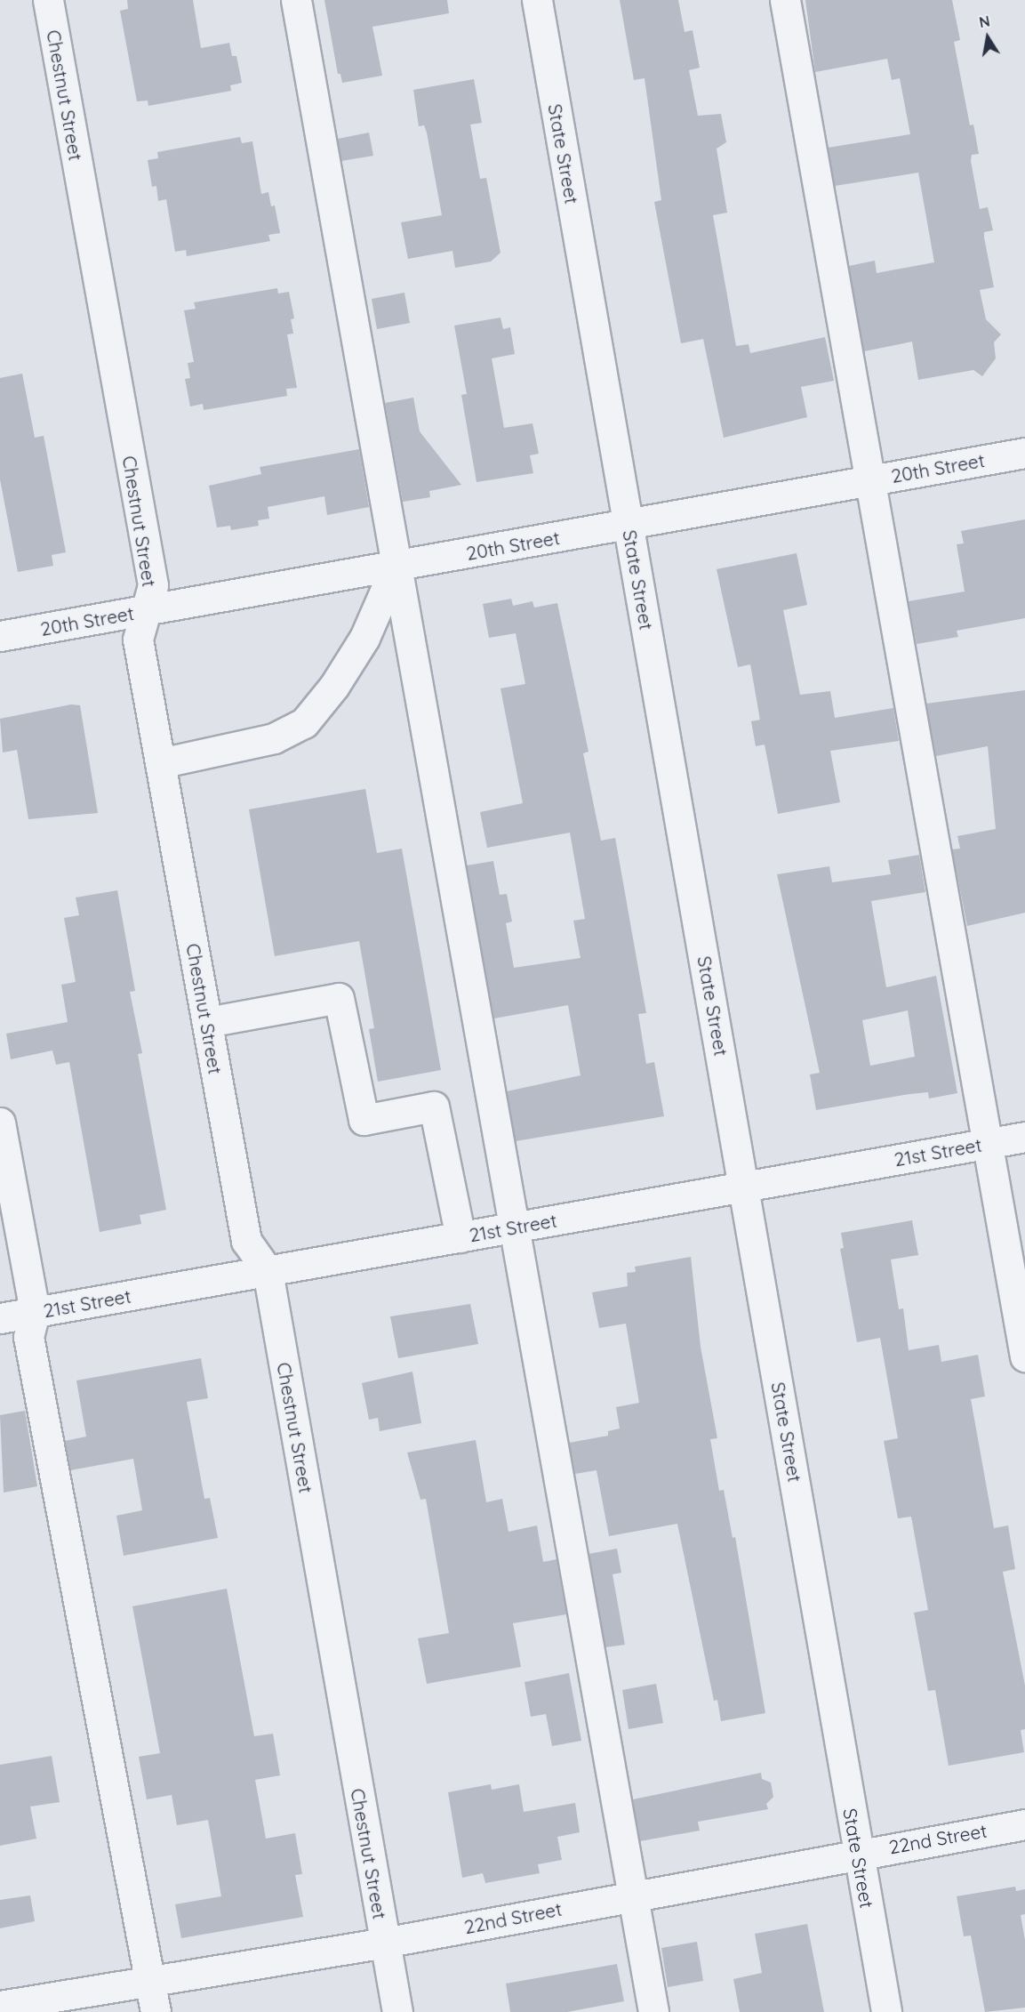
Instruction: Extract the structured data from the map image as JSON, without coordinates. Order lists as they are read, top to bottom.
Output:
{
  "streets": {
    "street": [
      "Chestnut Street",
      "State Street",
      "20th Street",
      "21st Street",
      "22nd Street"
    ]
  },
  "crossings": [
    ["Chestnut Street", "20th Street"],
    ["Chestnut Street", "21st Street"],
    ["Chestnut Street", "22nd Street"],
    ["State Street", "20th Street"],
    ["State Street", "21st Street"],
    ["State Street", "22nd Street"]
  ],
  "north": "top"
}
